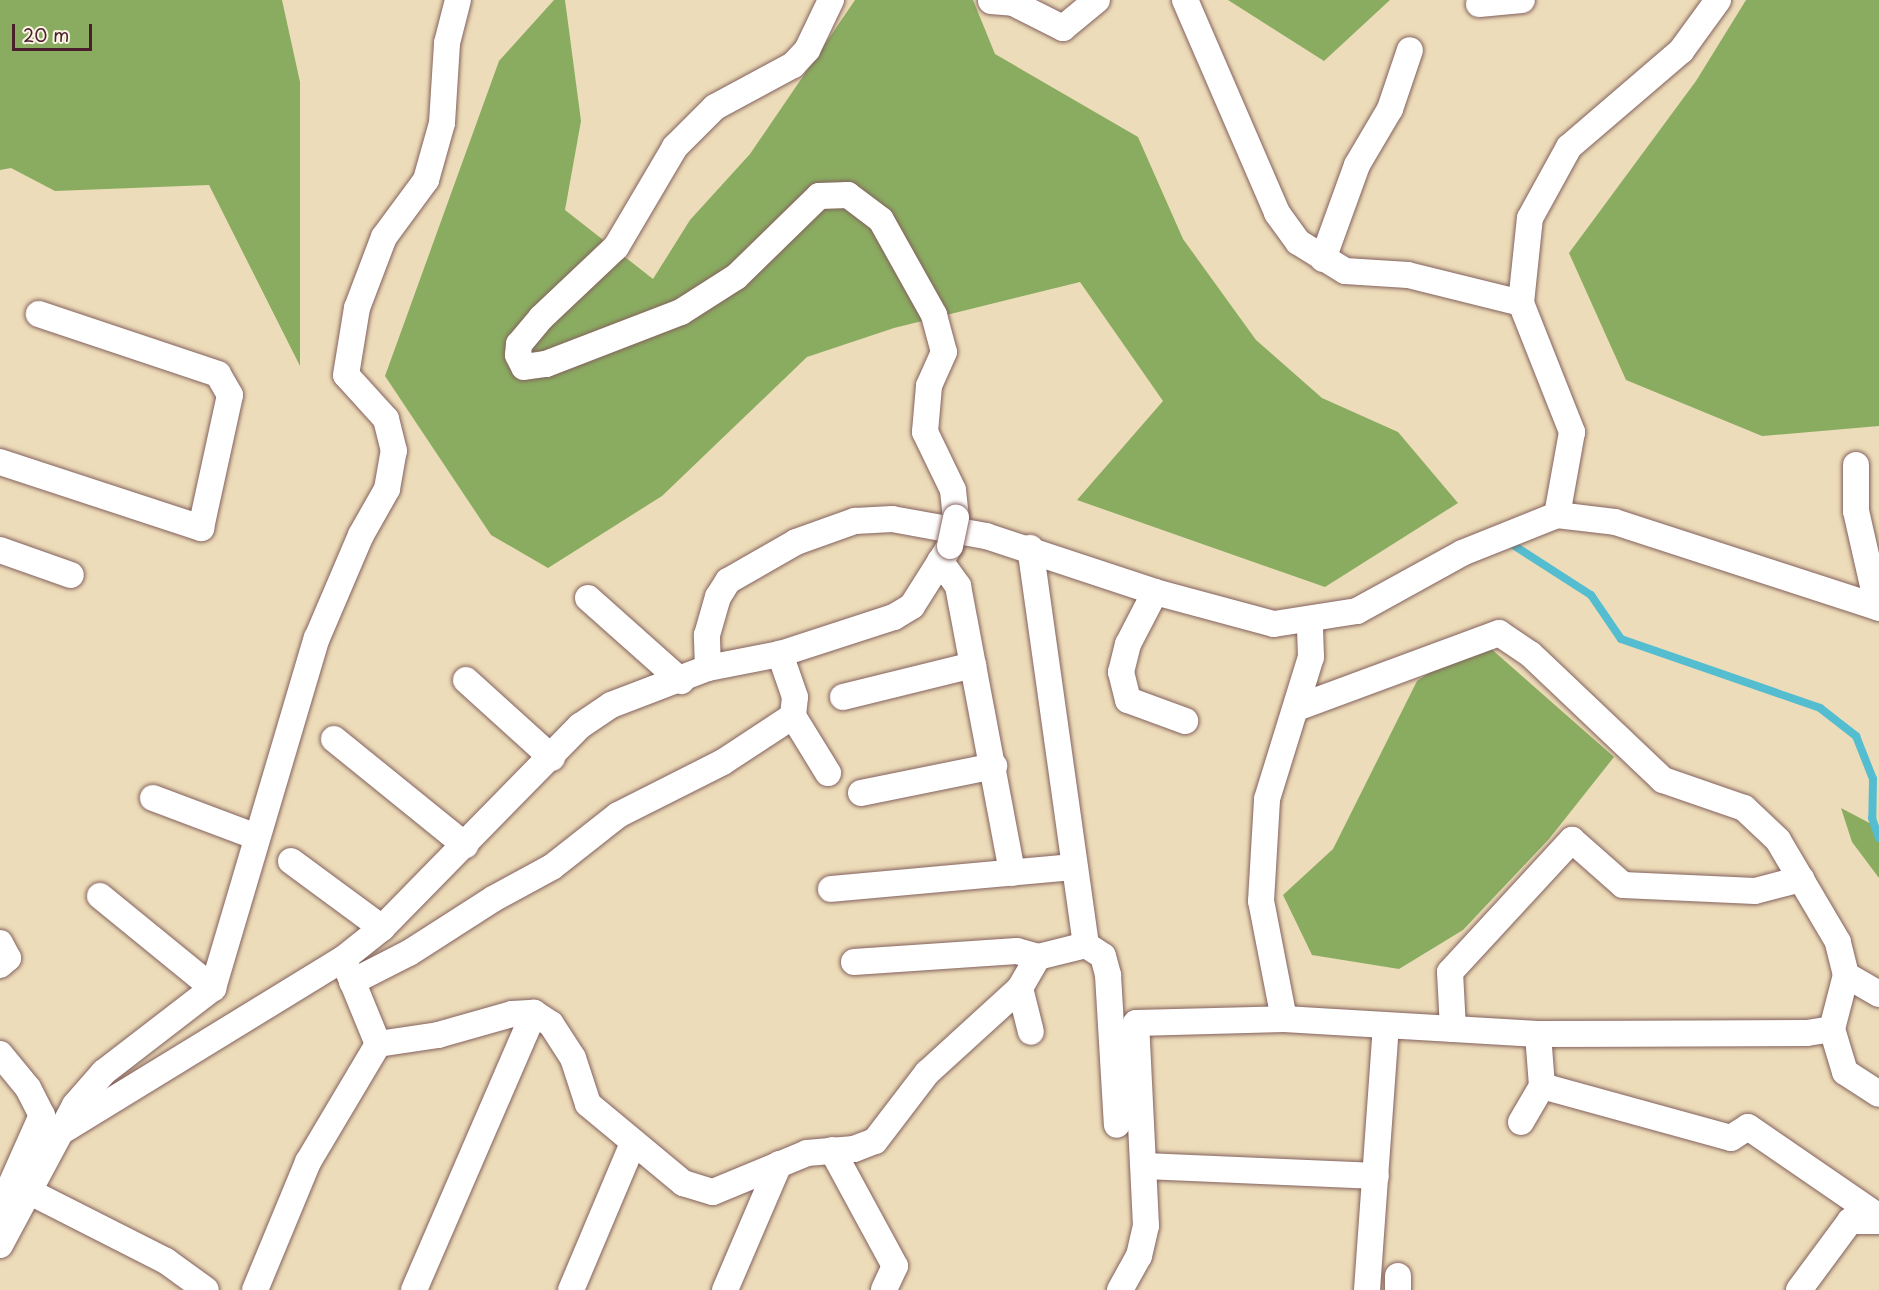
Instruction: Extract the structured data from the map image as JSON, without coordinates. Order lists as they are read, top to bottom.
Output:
{
  "scale_bar": "20 m"
}
